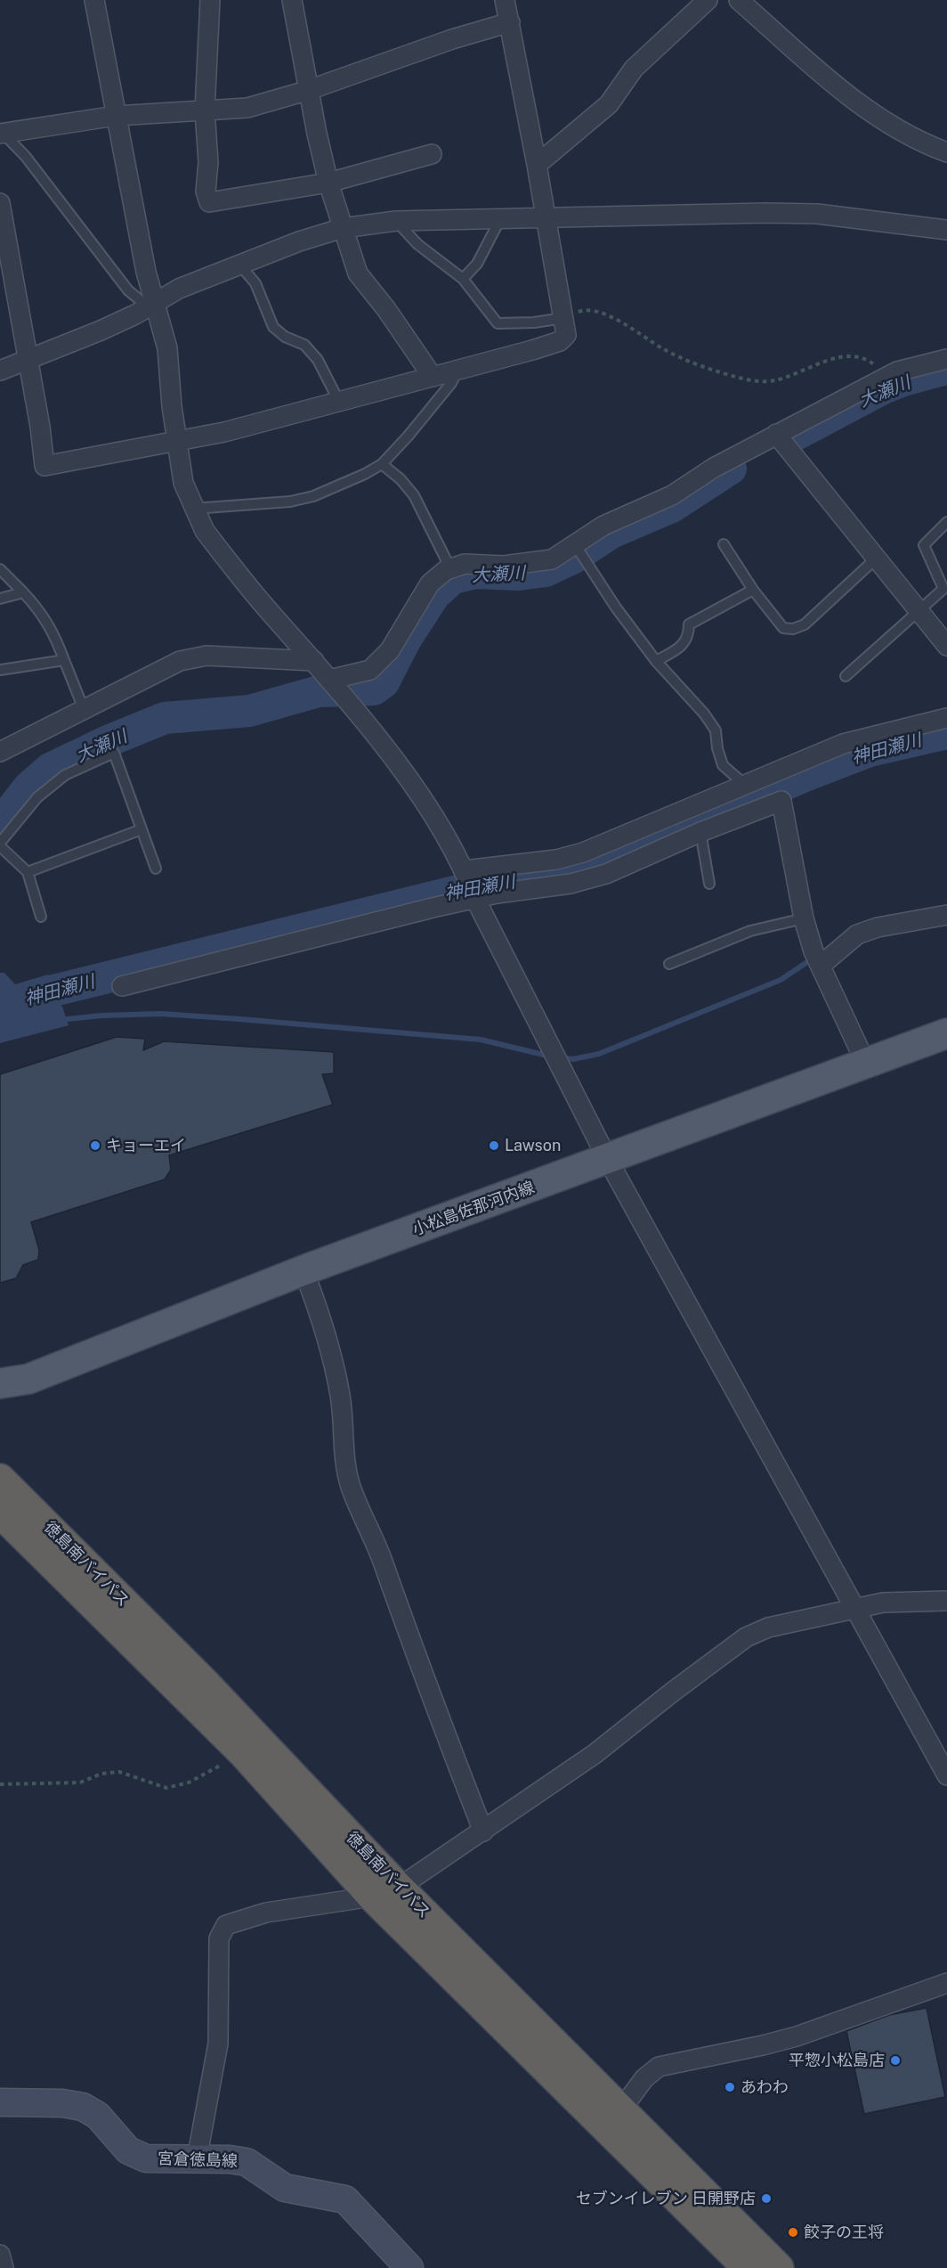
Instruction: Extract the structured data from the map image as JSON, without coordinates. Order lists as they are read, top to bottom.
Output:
{
  "streets": {
    "highway": ["徳島南バイパス"],
    "main road": ["小松島佐那河内線", "宮倉徳島線"]
  },
  "water": ["大瀬川", "神田瀬川"],
  "places": [
    "キョーエイ",
    "Lawson",
    "平惣小松島店",
    "あわわ",
    "セブンイレブン 日開野店",
    "餃子の王将"
  ]
}
